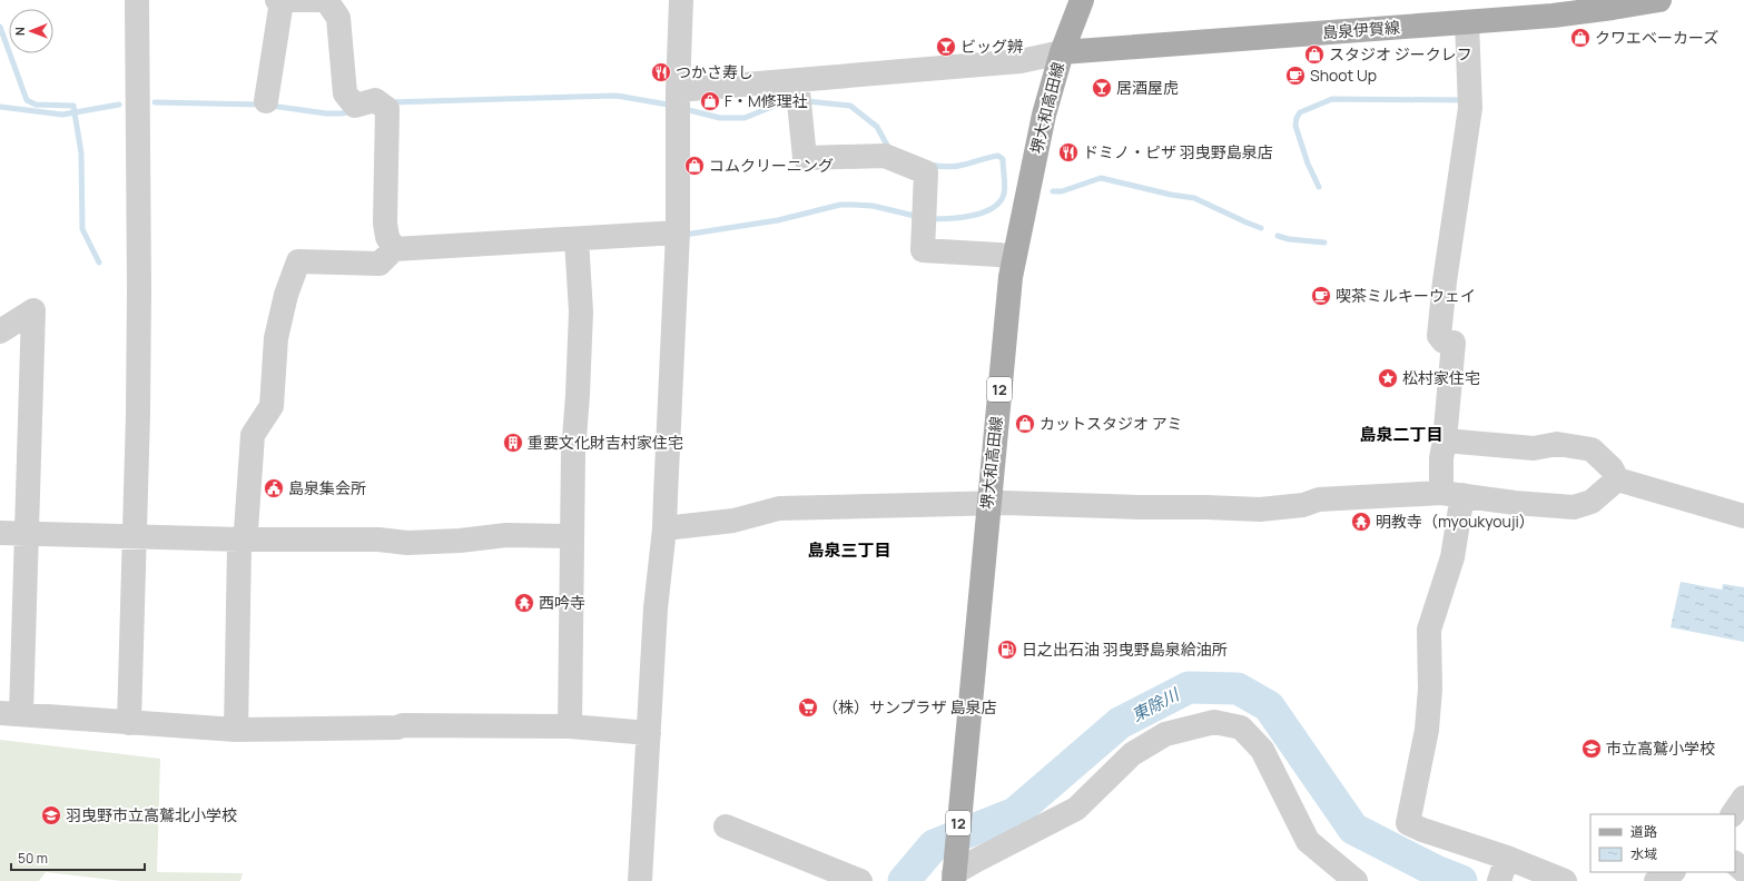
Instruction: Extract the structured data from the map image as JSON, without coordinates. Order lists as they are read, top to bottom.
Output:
{
  "streets": {
    "main road": ["島泉伊賀線", "堺大和高田線", "12"]
  },
  "crossings": [
    ["島泉伊賀線", "堺大和高田線"]
  ],
  "districts": ["島泉二丁目", "島泉三丁目"],
  "water": ["東除川"],
  "places": {
    "shop": [
      "クワエベーカーズ",
      "スタジオ ジークレフ",
      "F・M修理社",
      "コムクリーニング",
      "カットスタジオ アミ"
    ],
    "bar": ["ビッグ辨", "居酒屋虎"],
    "restaurant": ["つかさ寿し", "ドミノ・ピザ 羽曳野島泉店"],
    "cafe": ["Shoot Up", "喫茶ミルキーウェイ"],
    "place": ["松村家住宅"],
    "building": ["重要文化財吉村家住宅"],
    "public building": ["島泉集会所"],
    "temple": ["明教寺（myoukyouji）", "西吟寺"],
    "fuel station": ["日之出石油 羽曳野島泉給油所"],
    "supermarket": ["（株）サンプラザ 島泉店"],
    "school or university": ["市立高鷲小学校", "羽曳野市立高鷲北小学校"]
  },
  "legend": ["道路", "水域"],
  "scale_bar": "50 m",
  "north": "left"
}
